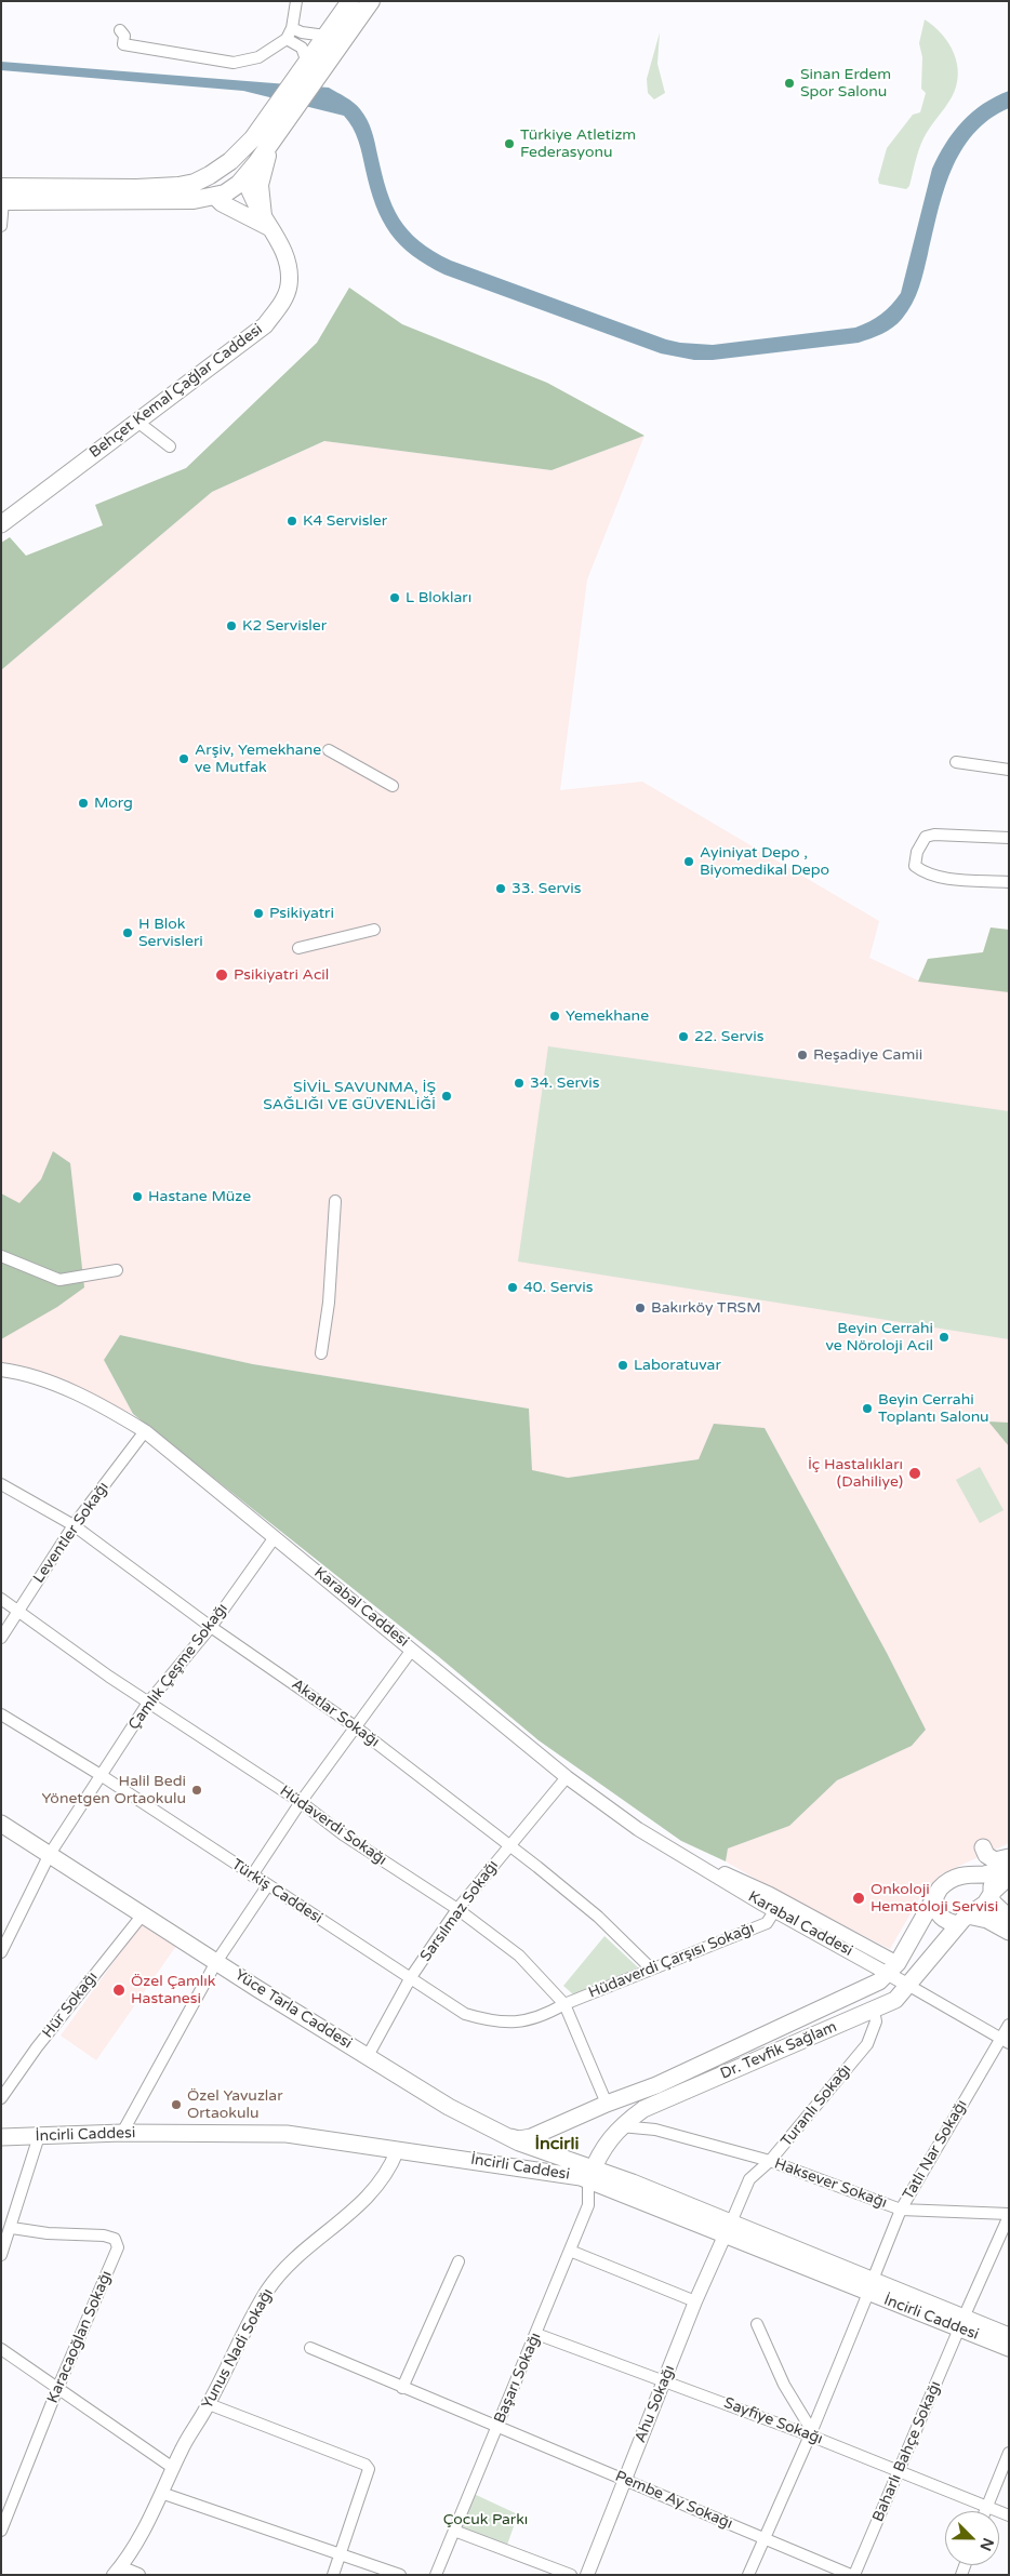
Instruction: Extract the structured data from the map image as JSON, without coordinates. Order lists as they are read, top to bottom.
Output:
{
  "streets": {
    "main road": [
      "Behçet Kemal Çağlar Caddesi",
      "Yüce Tarla Caddesi",
      "Dr. Tevfik Sağlam",
      "İncirli Caddesi"
    ],
    "street": [
      "Leventler Sokağı",
      "Karabal Caddesi",
      "Çamlık Çeşme Sokağı",
      "Akatlar Sokağı",
      "Hüdaverdi Sokağı",
      "Türkiş Caddesi",
      "Sarsılmaz Sokağı",
      "Hüdaverdi Çarşısı Sokağı",
      "Hür Sokağı",
      "Turanlı Sokağı",
      "Tatlı Nar Sokağı",
      "Haksever Sokağı",
      "Karacaoğlan Sokağı",
      "Yunus Nadi Sokağı",
      "Başarı Sokağı",
      "Ahu Sokağı",
      "Sayfiye Sokağı",
      "Baharlı Bahçe Sokağı",
      "Pembe Ay Sokağı"
    ]
  },
  "crossings": [
    ["Leventler Sokağı", "Karabal Caddesi"],
    ["Leventler Sokağı", "Akatlar Sokağı"],
    ["Leventler Sokağı", "Hüdaverdi Sokağı"],
    ["Karabal Caddesi", "Çamlık Çeşme Sokağı"],
    ["Karabal Caddesi", "Sarsılmaz Sokağı"],
    ["Karabal Caddesi", "Hüdaverdi Çarşısı Sokağı"],
    ["Karabal Caddesi", "Dr. Tevfik Sağlam"],
    ["Çamlık Çeşme Sokağı", "Akatlar Sokağı"],
    ["Çamlık Çeşme Sokağı", "Hüdaverdi Sokağı"],
    ["Çamlık Çeşme Sokağı", "Türkiş Caddesi"],
    ["Çamlık Çeşme Sokağı", "Yüce Tarla Caddesi"],
    ["Akatlar Sokağı", "Sarsılmaz Sokağı"],
    ["Akatlar Sokağı", "Hüdaverdi Çarşısı Sokağı"],
    ["Hüdaverdi Sokağı", "Türkiş Caddesi"],
    ["Hüdaverdi Sokağı", "Sarsılmaz Sokağı"],
    ["Hüdaverdi Sokağı", "Hüdaverdi Çarşısı Sokağı"],
    ["Türkiş Caddesi", "Sarsılmaz Sokağı"],
    ["Türkiş Caddesi", "Hüdaverdi Çarşısı Sokağı"],
    ["Sarsılmaz Sokağı", "Yüce Tarla Caddesi"],
    ["Hür Sokağı", "Yüce Tarla Caddesi"],
    ["Yüce Tarla Caddesi", "İncirli Caddesi"],
    ["Dr. Tevfik Sağlam", "Turanlı Sokağı"],
    ["Dr. Tevfik Sağlam", "İncirli Caddesi"],
    ["Dr. Tevfik Sağlam", "Haksever Sokağı"],
    ["Dr. Tevfik Sağlam", "Başarı Sokağı"],
    ["Turanlı Sokağı", "İncirli Caddesi"],
    ["Turanlı Sokağı", "Haksever Sokağı"],
    ["Turanlı Sokağı", "Ahu Sokağı"],
    ["İncirli Caddesi", "Tatlı Nar Sokağı"],
    ["İncirli Caddesi", "Yunus Nadi Sokağı"],
    ["İncirli Caddesi", "Başarı Sokağı"],
    ["İncirli Caddesi", "Ahu Sokağı"],
    ["İncirli Caddesi", "Baharlı Bahçe Sokağı"],
    ["Tatlı Nar Sokağı", "Haksever Sokağı"],
    ["Tatlı Nar Sokağı", "Sayfiye Sokağı"],
    ["Tatlı Nar Sokağı", "Pembe Ay Sokağı"],
    ["Haksever Sokağı", "Baharlı Bahçe Sokağı"],
    ["Başarı Sokağı", "Sayfiye Sokağı"],
    ["Başarı Sokağı", "Pembe Ay Sokağı"],
    ["Ahu Sokağı", "Sayfiye Sokağı"],
    ["Ahu Sokağı", "Pembe Ay Sokağı"],
    ["Sayfiye Sokağı", "Baharlı Bahçe Sokağı"],
    ["Baharlı Bahçe Sokağı", "Pembe Ay Sokağı"]
  ],
  "districts": ["İncirli"],
  "parks": ["Çocuk Parkı"],
  "places": [
    "Sinan Erdem Spor Salonu",
    "Türkiye Atletizm Federasyonu",
    "K4 Servisler",
    "L Blokları",
    "K2 Servisler",
    "Arşiv, Yemekhane ve Mutfak",
    "Morg",
    "Ayiniyat Depo , Biyomedikal Depo",
    "33. Servis",
    "Psikiyatri",
    "H Blok Servisleri",
    "Psikiyatri Acil",
    "Yemekhane",
    "22. Servis",
    "Reşadiye Camii",
    "34. Servis",
    "SİVİL SAVUNMA, İŞ SAĞLIĞI VE GÜVENLİĞİ",
    "Hastane Müze",
    "40. Servis",
    "Bakırköy TRSM",
    "Beyin Cerrahi ve Nöroloji Acil",
    "Laboratuvar",
    "Beyin Cerrahi Toplantı Salonu",
    "İç Hastalıkları (Dahiliye)",
    "Halil Bedi Yönetgen Ortaokulu",
    "Onkoloji Hematoloji Servisi",
    "Özel Çamlık Hastanesi",
    "Özel Yavuzlar Ortaokulu"
  ],
  "north": "bottom right"
}
